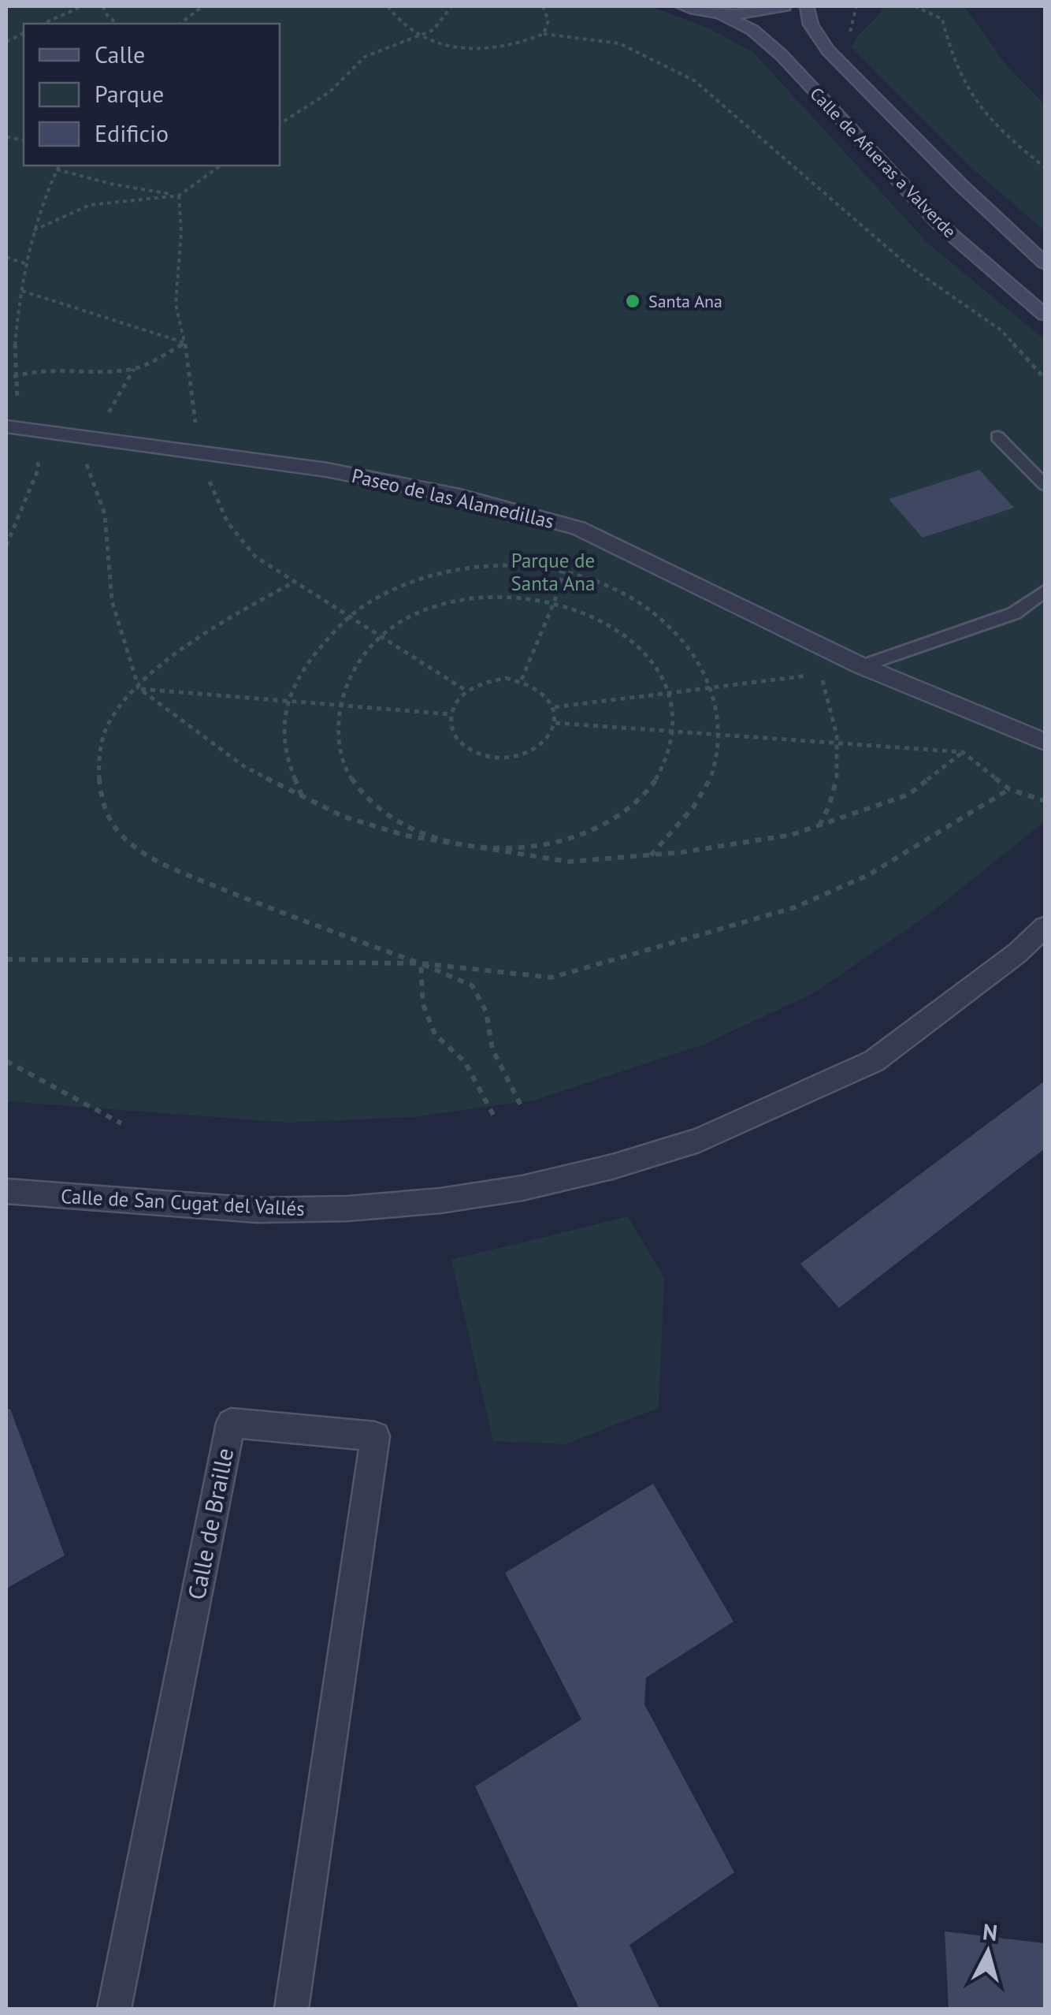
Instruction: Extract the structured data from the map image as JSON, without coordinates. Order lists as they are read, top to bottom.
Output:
{
  "streets": {
    "street": [
      "Calle de Afueras a Valverde",
      "Paseo de las Alamedillas",
      "Calle de San Cugat del Vallés",
      "Calle de Braille"
    ]
  },
  "parks": ["Parque de Santa Ana"],
  "places": ["Santa Ana"],
  "legend": ["Calle", "Parque", "Edificio"],
  "north": "top"
}
